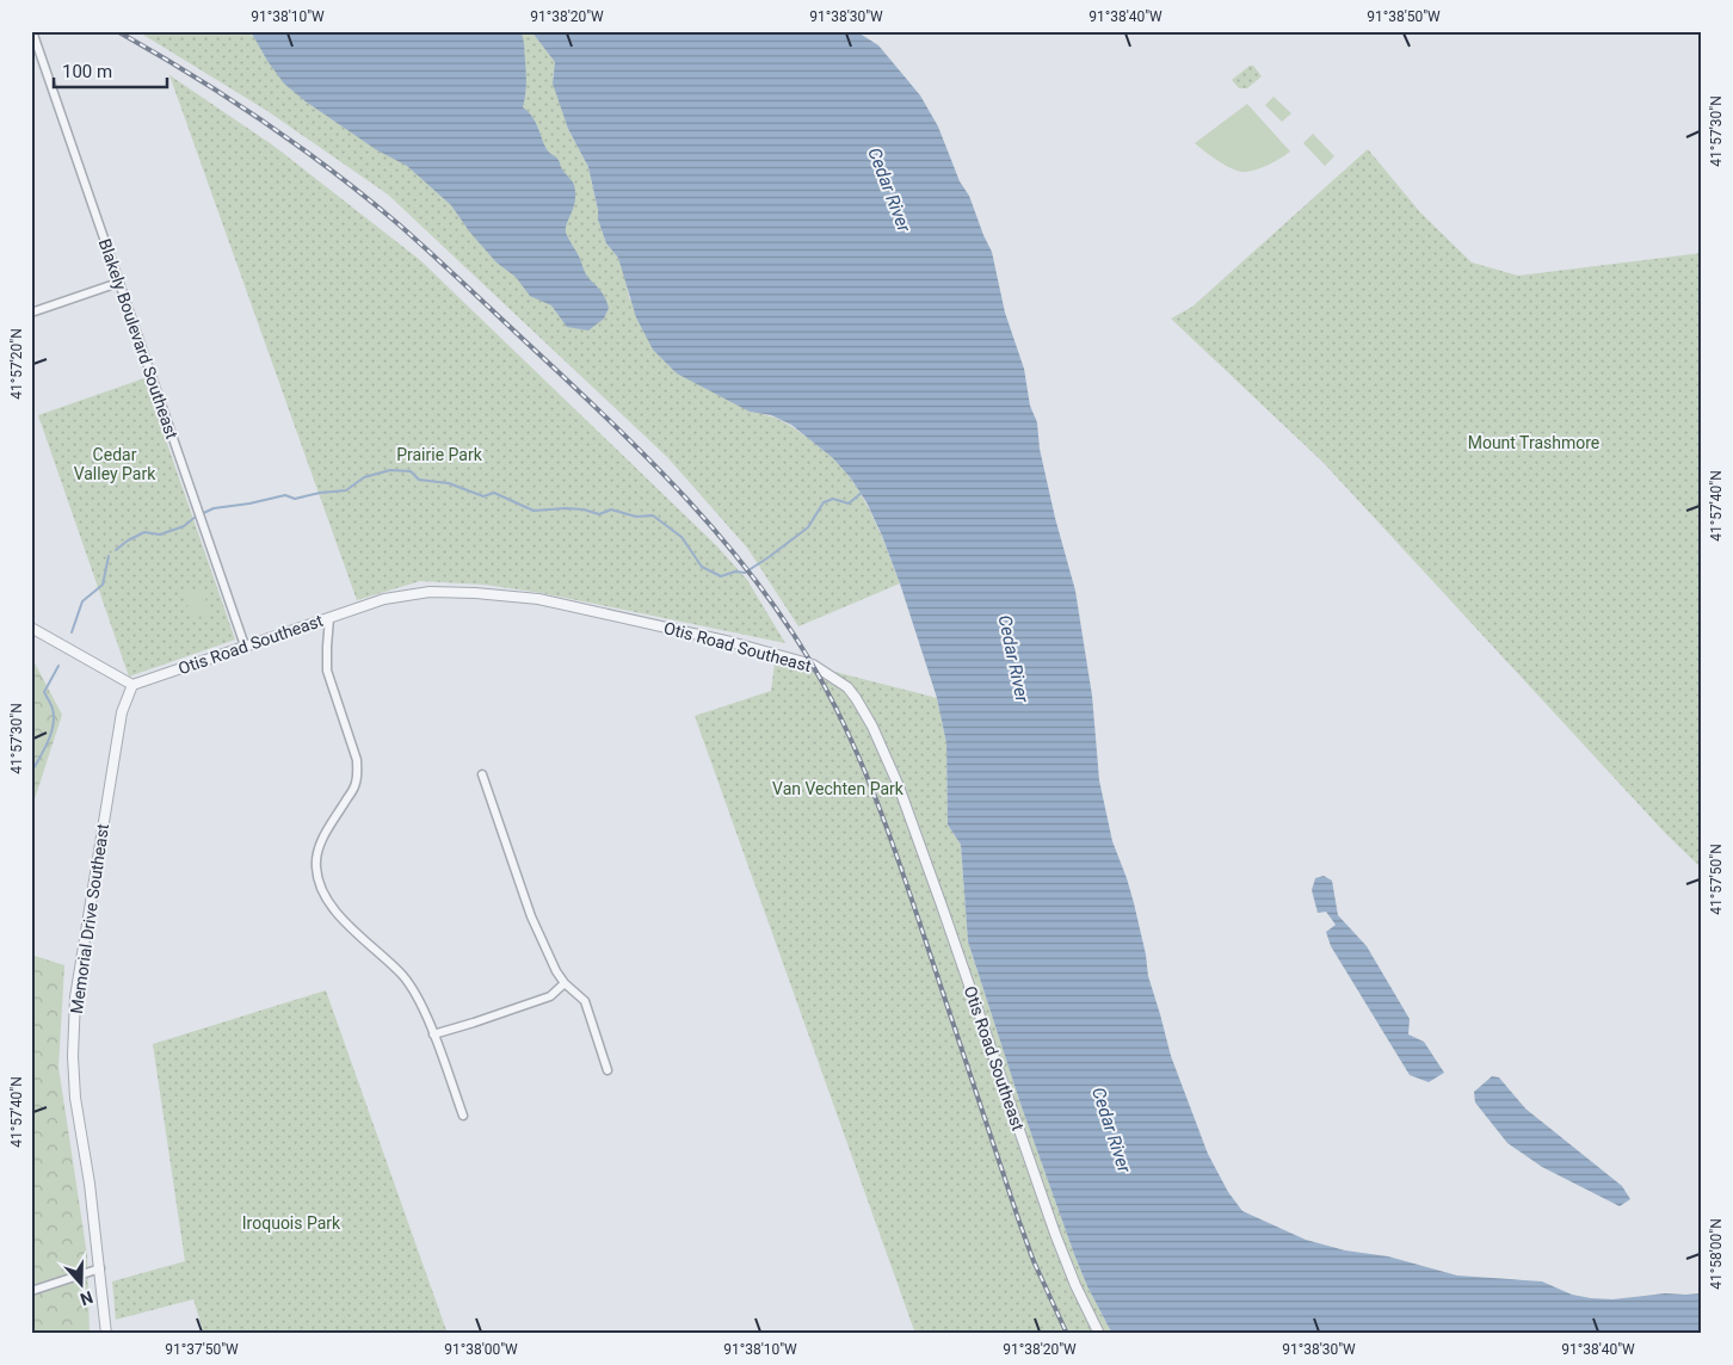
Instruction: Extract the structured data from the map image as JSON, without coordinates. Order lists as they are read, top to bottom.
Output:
{
  "streets": {
    "street": ["Blakely Boulevard Southeast", "Otis Road Southeast", "Memorial Drive Southeast"]
  },
  "crossings": [
    ["Blakely Boulevard Southeast", "Otis Road Southeast"],
    ["Otis Road Southeast", "Memorial Drive Southeast"]
  ],
  "water": ["Cedar River"],
  "parks": [
    "Mount Trashmore",
    "Cedar Valley Park",
    "Prairie Park",
    "Van Vechten Park",
    "Iroquois Park"
  ],
  "scale_bar": "100 m",
  "north": "bottom",
  "coordinates": [
    "91°38'10\"W",
    "91°38'20\"W",
    "91°38'30\"W",
    "91°38'40\"W",
    "91°38'50\"W",
    "41°57'30\"N",
    "41°57'20\"N",
    "41°57'40\"N",
    "41°57'50\"N",
    "41°58'00\"N",
    "91°37'50\"W",
    "91°38'00\"W"
  ]
}
